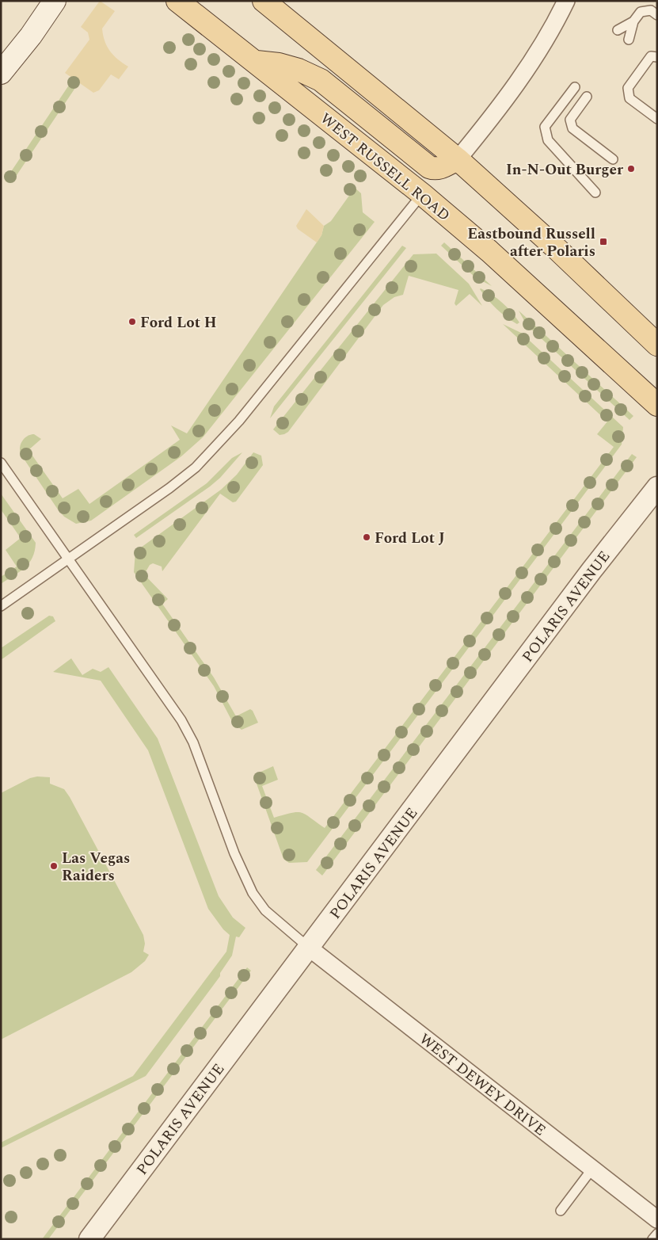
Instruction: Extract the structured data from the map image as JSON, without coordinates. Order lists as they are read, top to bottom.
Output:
{
  "streets": {
    "main road": ["WEST RUSSELL ROAD"],
    "street": ["POLARIS AVENUE", "WEST DEWEY DRIVE"]
  },
  "crossings": [
    ["POLARIS AVENUE", "WEST DEWEY DRIVE"]
  ],
  "places": {
    "other": [
      "In-N-Out Burger",
      "Ford Lot H",
      "Ford Lot J",
      "Las Vegas Raiders"
    ],
    "transit": ["Eastbound Russell after Polaris"]
  }
}
